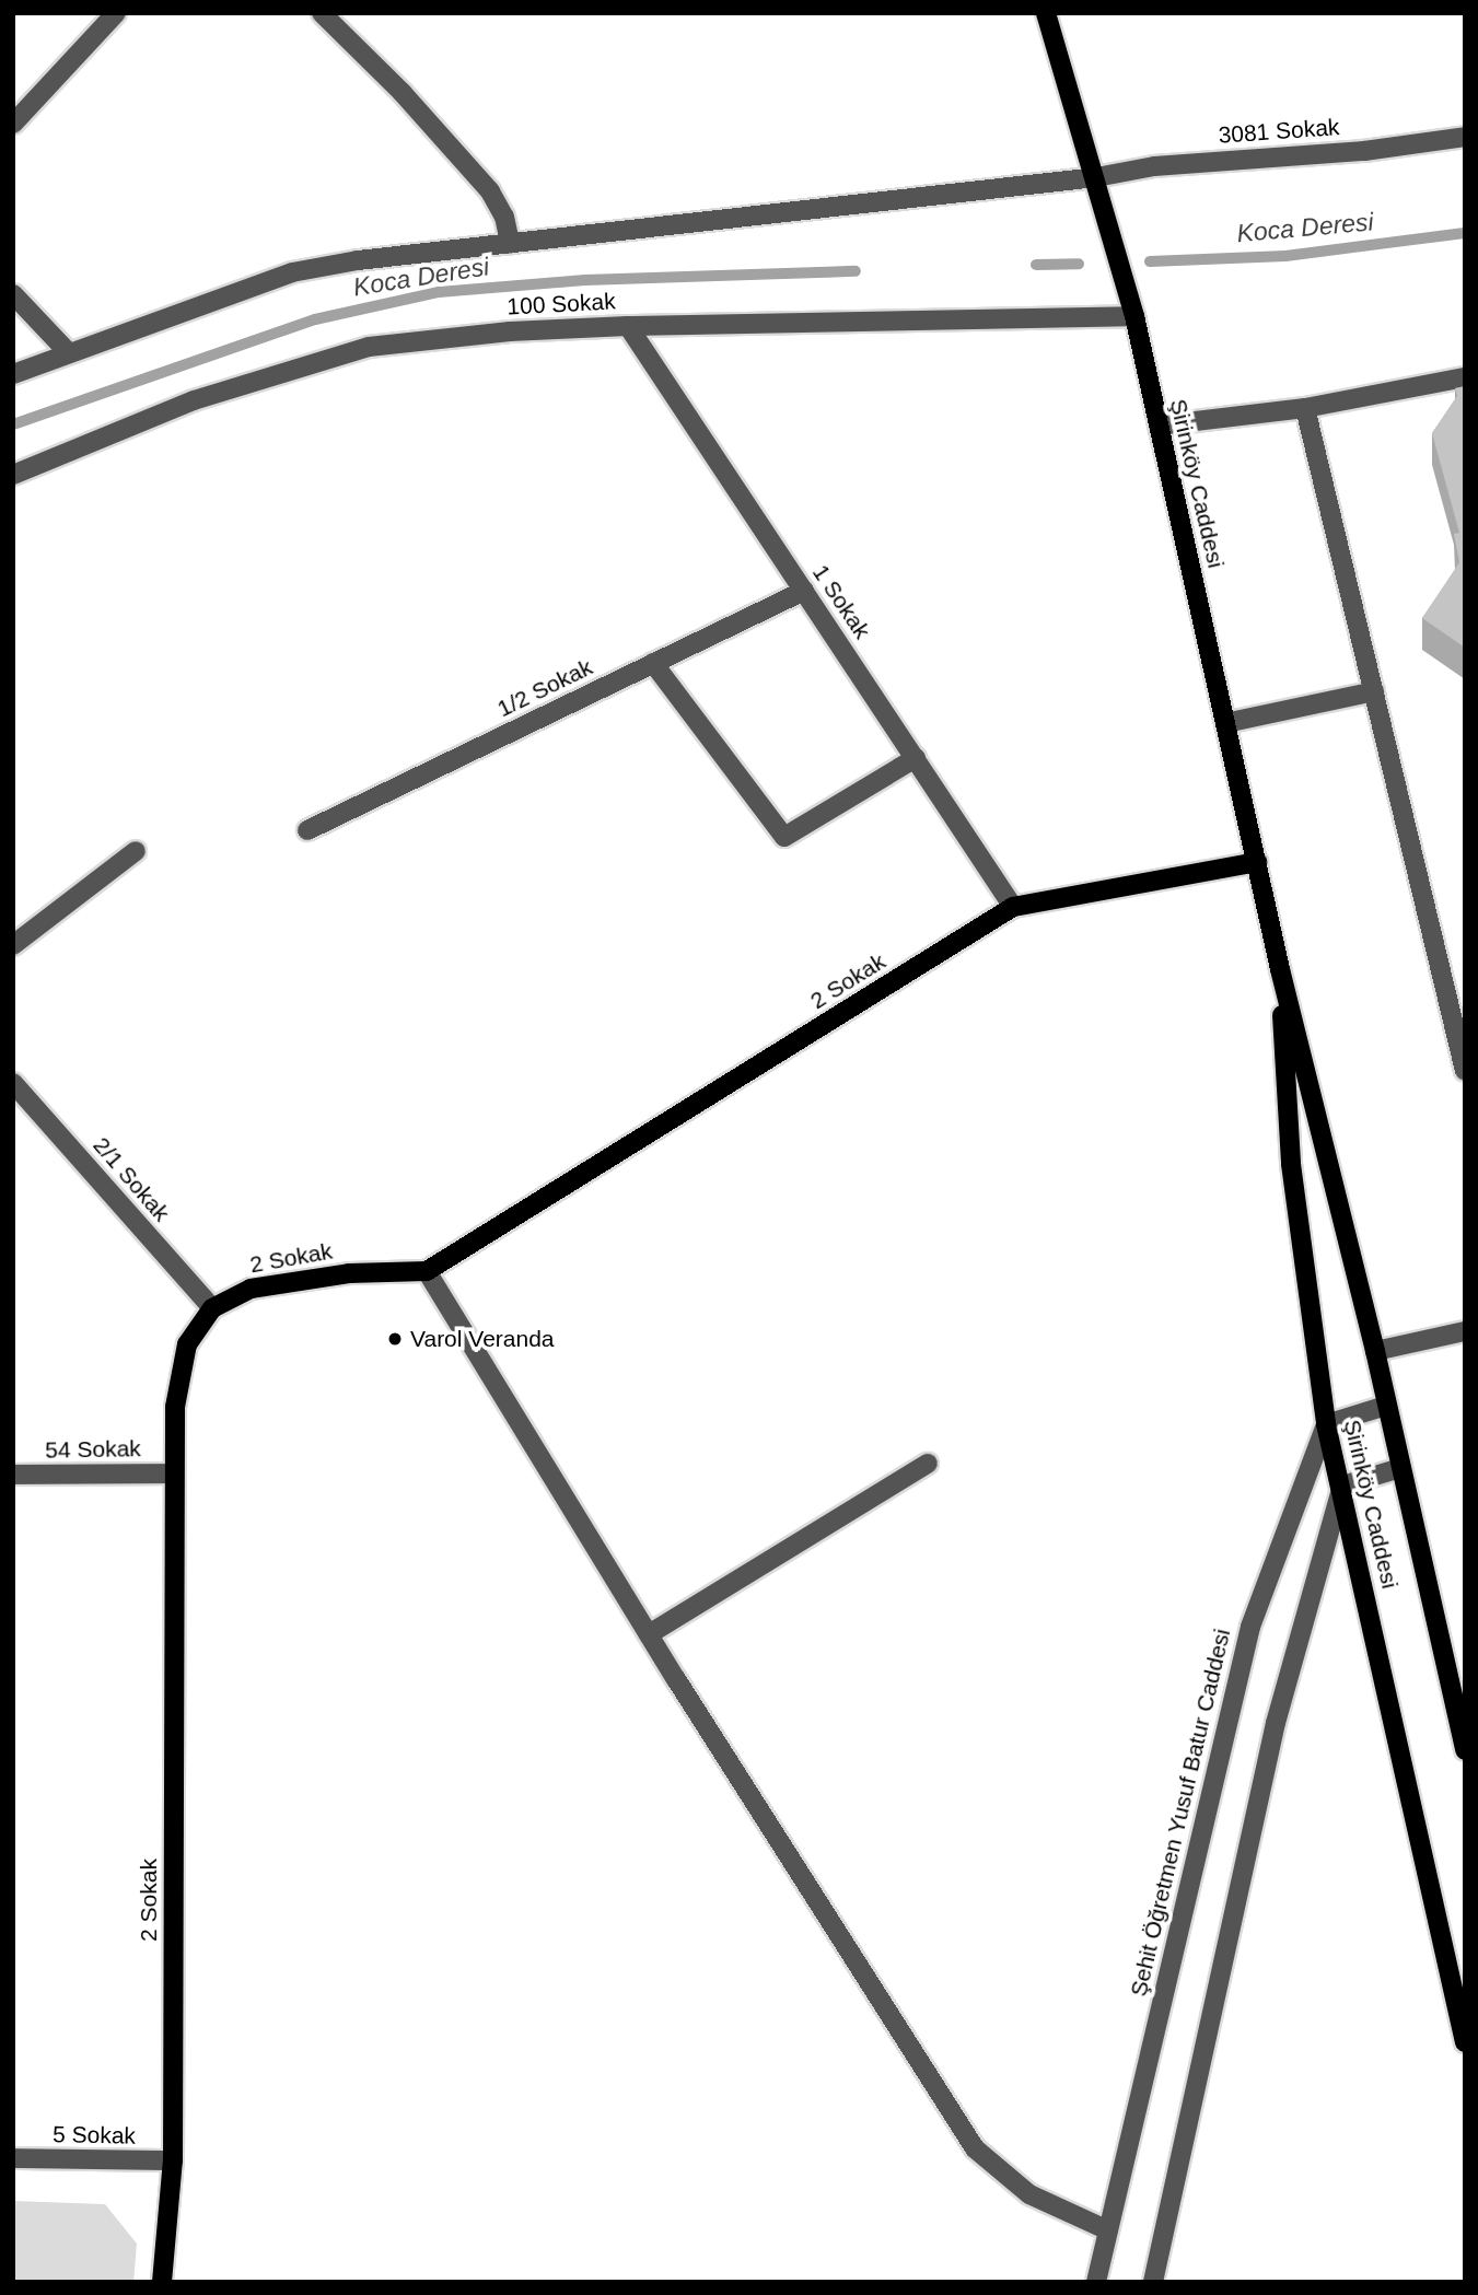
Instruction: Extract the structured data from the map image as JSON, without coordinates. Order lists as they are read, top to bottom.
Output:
{
  "streets": {
    "main road": ["Şirinköy Caddesi", "2 Sokak"],
    "street": [
      "3081 Sokak",
      "100 Sokak",
      "1 Sokak",
      "1/2 Sokak",
      "2/1 Sokak",
      "54 Sokak",
      "Şehit Öğretmen Yusuf Batur Caddesi",
      "5 Sokak"
    ]
  },
  "crossings": [
    ["3081 Sokak", "Şirinköy Caddesi"],
    ["100 Sokak", "Şirinköy Caddesi"],
    ["100 Sokak", "1 Sokak"],
    ["Şirinköy Caddesi", "2 Sokak"],
    ["Şirinköy Caddesi", "Şehit Öğretmen Yusuf Batur Caddesi"],
    ["1 Sokak", "1/2 Sokak"],
    ["1 Sokak", "2 Sokak"],
    ["2 Sokak", "2/1 Sokak"],
    ["2 Sokak", "54 Sokak"],
    ["2 Sokak", "5 Sokak"]
  ],
  "water": ["Koca Deresi"],
  "places": ["Varol Veranda"]
}
